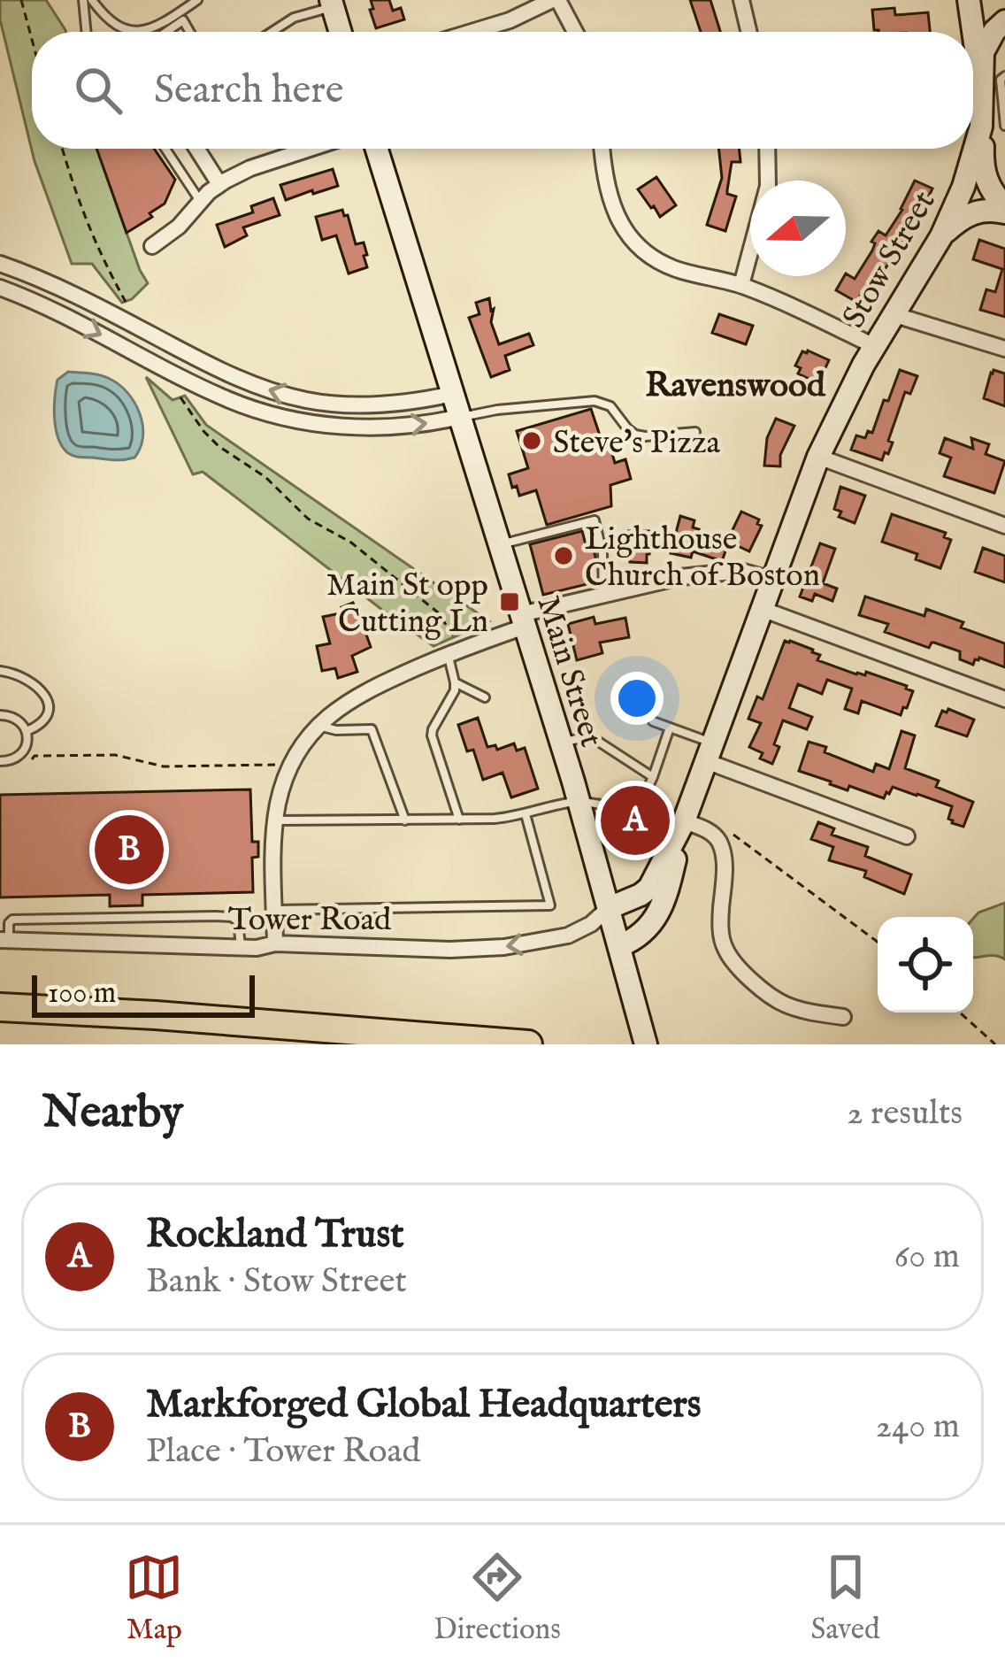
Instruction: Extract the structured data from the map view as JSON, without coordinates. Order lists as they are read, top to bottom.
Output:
{
  "streets": {
    "street": ["Stow Street", "Main Street", "Tower Road"]
  },
  "crossings": [
    ["Stow Street", "Main Street"],
    ["Stow Street", "Tower Road"],
    ["Main Street", "Tower Road"]
  ],
  "one_way": ["Tower Road"],
  "districts": ["Ravenswood"],
  "places": {
    "other": ["Steve's Pizza", "Lighthouse Church of Boston"],
    "transit": ["Main St opp Cutting Ln"]
  },
  "scale_bar": "100 m",
  "north": "left",
  "page": {
    "search": "Search here",
    "pins": ["A", "B"],
    "scale": "100 m",
    "heading": ["Nearby", "2 results"],
    "list": [
      {
        "mark": "A",
        "name": "Rockland Trust",
        "note": "Bank · Stow Street",
        "value": "60 m"
      },
      {
        "mark": "B",
        "name": "Markforged Global Headquarters",
        "note": "Place · Tower Road",
        "value": "240 m"
      }
    ],
    "nav": ["Map", "Directions", "Saved"]
  }
}
